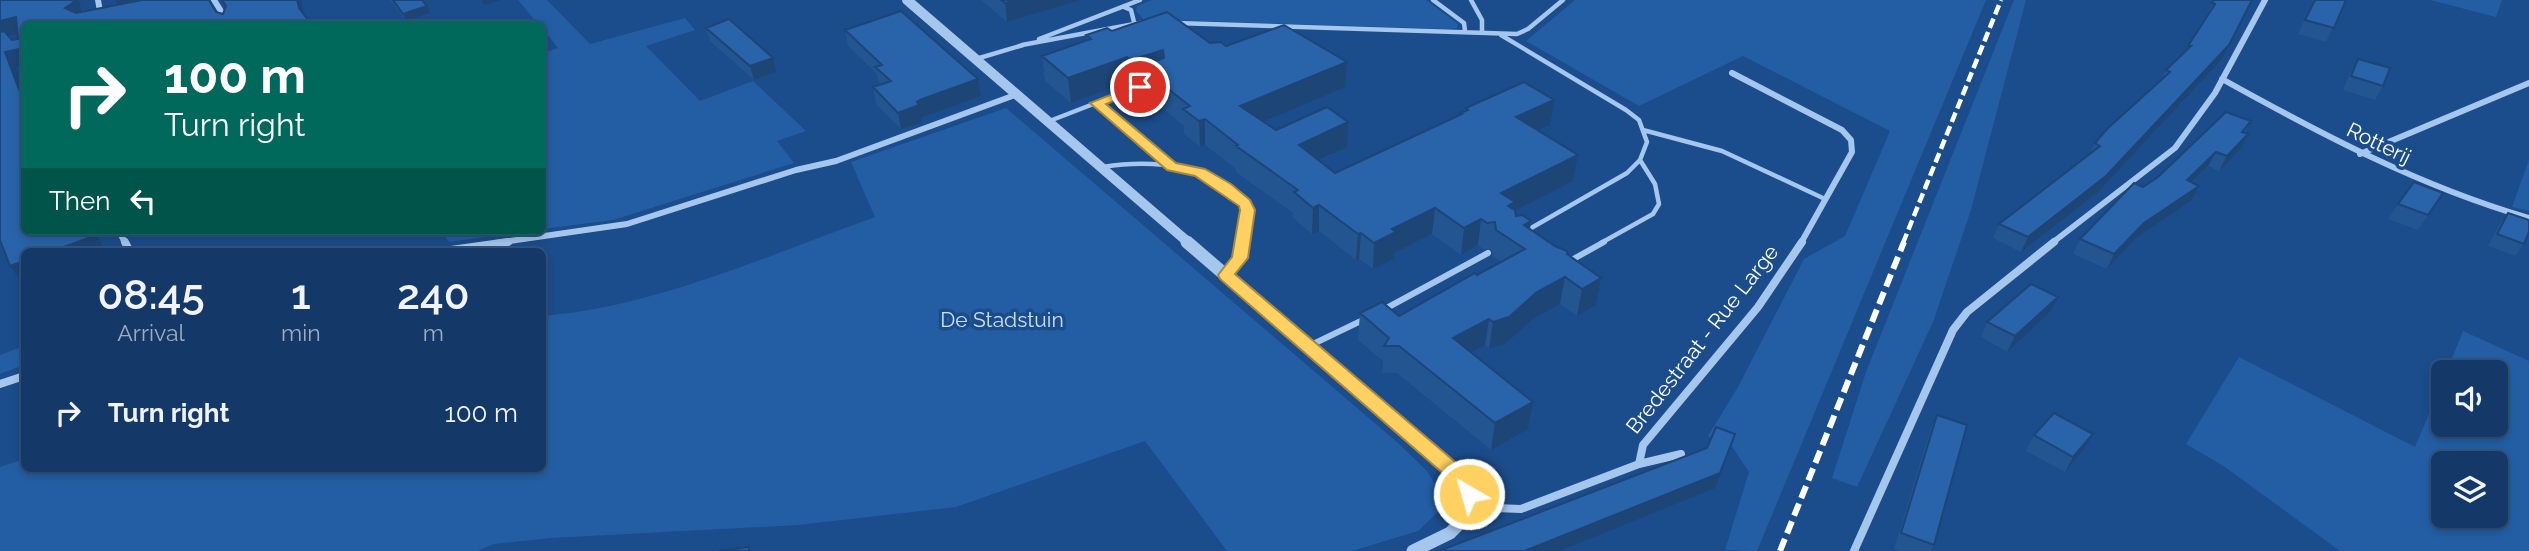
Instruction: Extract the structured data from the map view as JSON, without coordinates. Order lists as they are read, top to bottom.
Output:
{
  "streets": {
    "street": ["Rotterij", "Bredestraat - Rue Large"]
  },
  "parks": ["De Stadstuin"],
  "page": {
    "turn": ["100 m", "Turn right"],
    "then": "Then",
    "eta": [
      "08:45",
      "Arrival",
      "1",
      "min",
      "240",
      "m"
    ],
    "list": [
      {
        "name": "Turn right",
        "value": "100 m"
      }
    ]
  }
}
